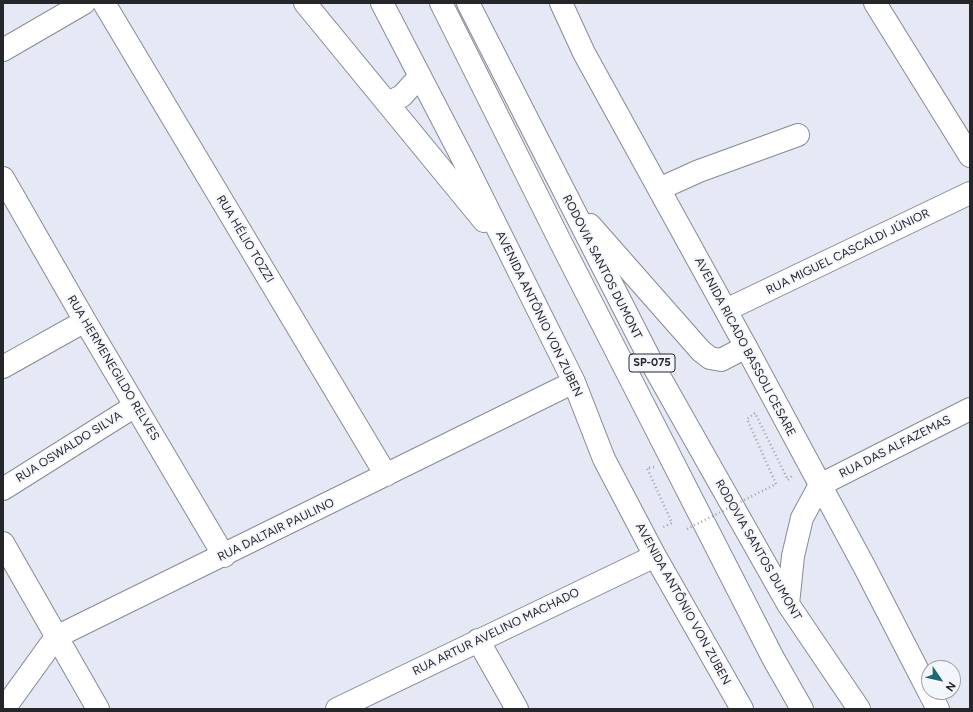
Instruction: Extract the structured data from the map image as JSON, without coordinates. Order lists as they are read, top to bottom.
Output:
{
  "streets": {
    "main road": [
      "RUA HÉLIO TOZZI",
      "RUA MIGUEL CASCALDI JÚNIOR",
      "RODOVIA SANTOS DUMONT",
      "AVENIDA ANTÔNIO VON ZUBEN",
      "AVENIDA RICADO BASSOLI CESARE",
      "SP-075",
      "RUA HERMENEGILDO RELVES",
      "RUA OSWALDO SILVA",
      "RUA DAS ALFAZEMAS",
      "RUA DALTAIR PAULINO",
      "RUA ARTUR AVELINO MACHADO"
    ]
  },
  "crossings": [
    ["RUA HÉLIO TOZZI", "RUA DALTAIR PAULINO"],
    ["RUA MIGUEL CASCALDI JÚNIOR", "AVENIDA RICADO BASSOLI CESARE"],
    ["AVENIDA ANTÔNIO VON ZUBEN", "RUA DALTAIR PAULINO"],
    ["AVENIDA ANTÔNIO VON ZUBEN", "RUA ARTUR AVELINO MACHADO"],
    ["AVENIDA RICADO BASSOLI CESARE", "RUA DAS ALFAZEMAS"],
    ["RUA HERMENEGILDO RELVES", "RUA OSWALDO SILVA"],
    ["RUA HERMENEGILDO RELVES", "RUA DALTAIR PAULINO"]
  ],
  "north": "bottom right"
}
